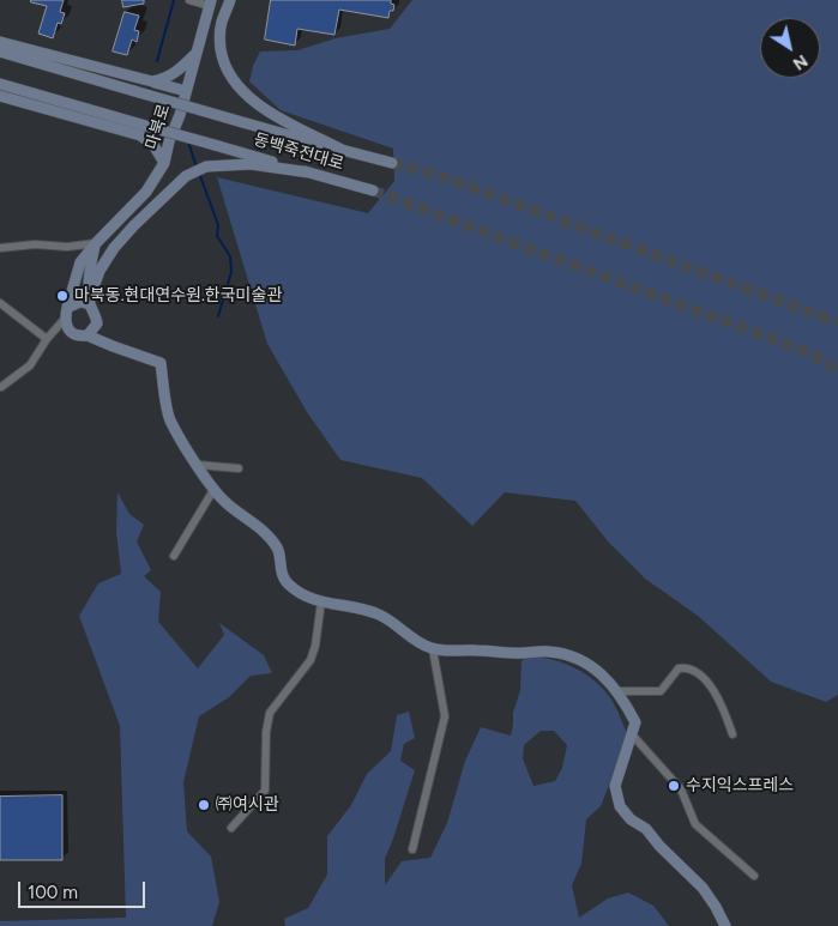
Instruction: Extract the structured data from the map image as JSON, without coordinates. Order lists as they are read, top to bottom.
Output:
{
  "streets": {
    "main road": ["마북로", "동백죽전대로"]
  },
  "places": ["마북동.현대연수원.한국미술관", "수지익스프레스", "㈜여시관"],
  "scale_bar": "100 m",
  "north": "bottom right"
}
